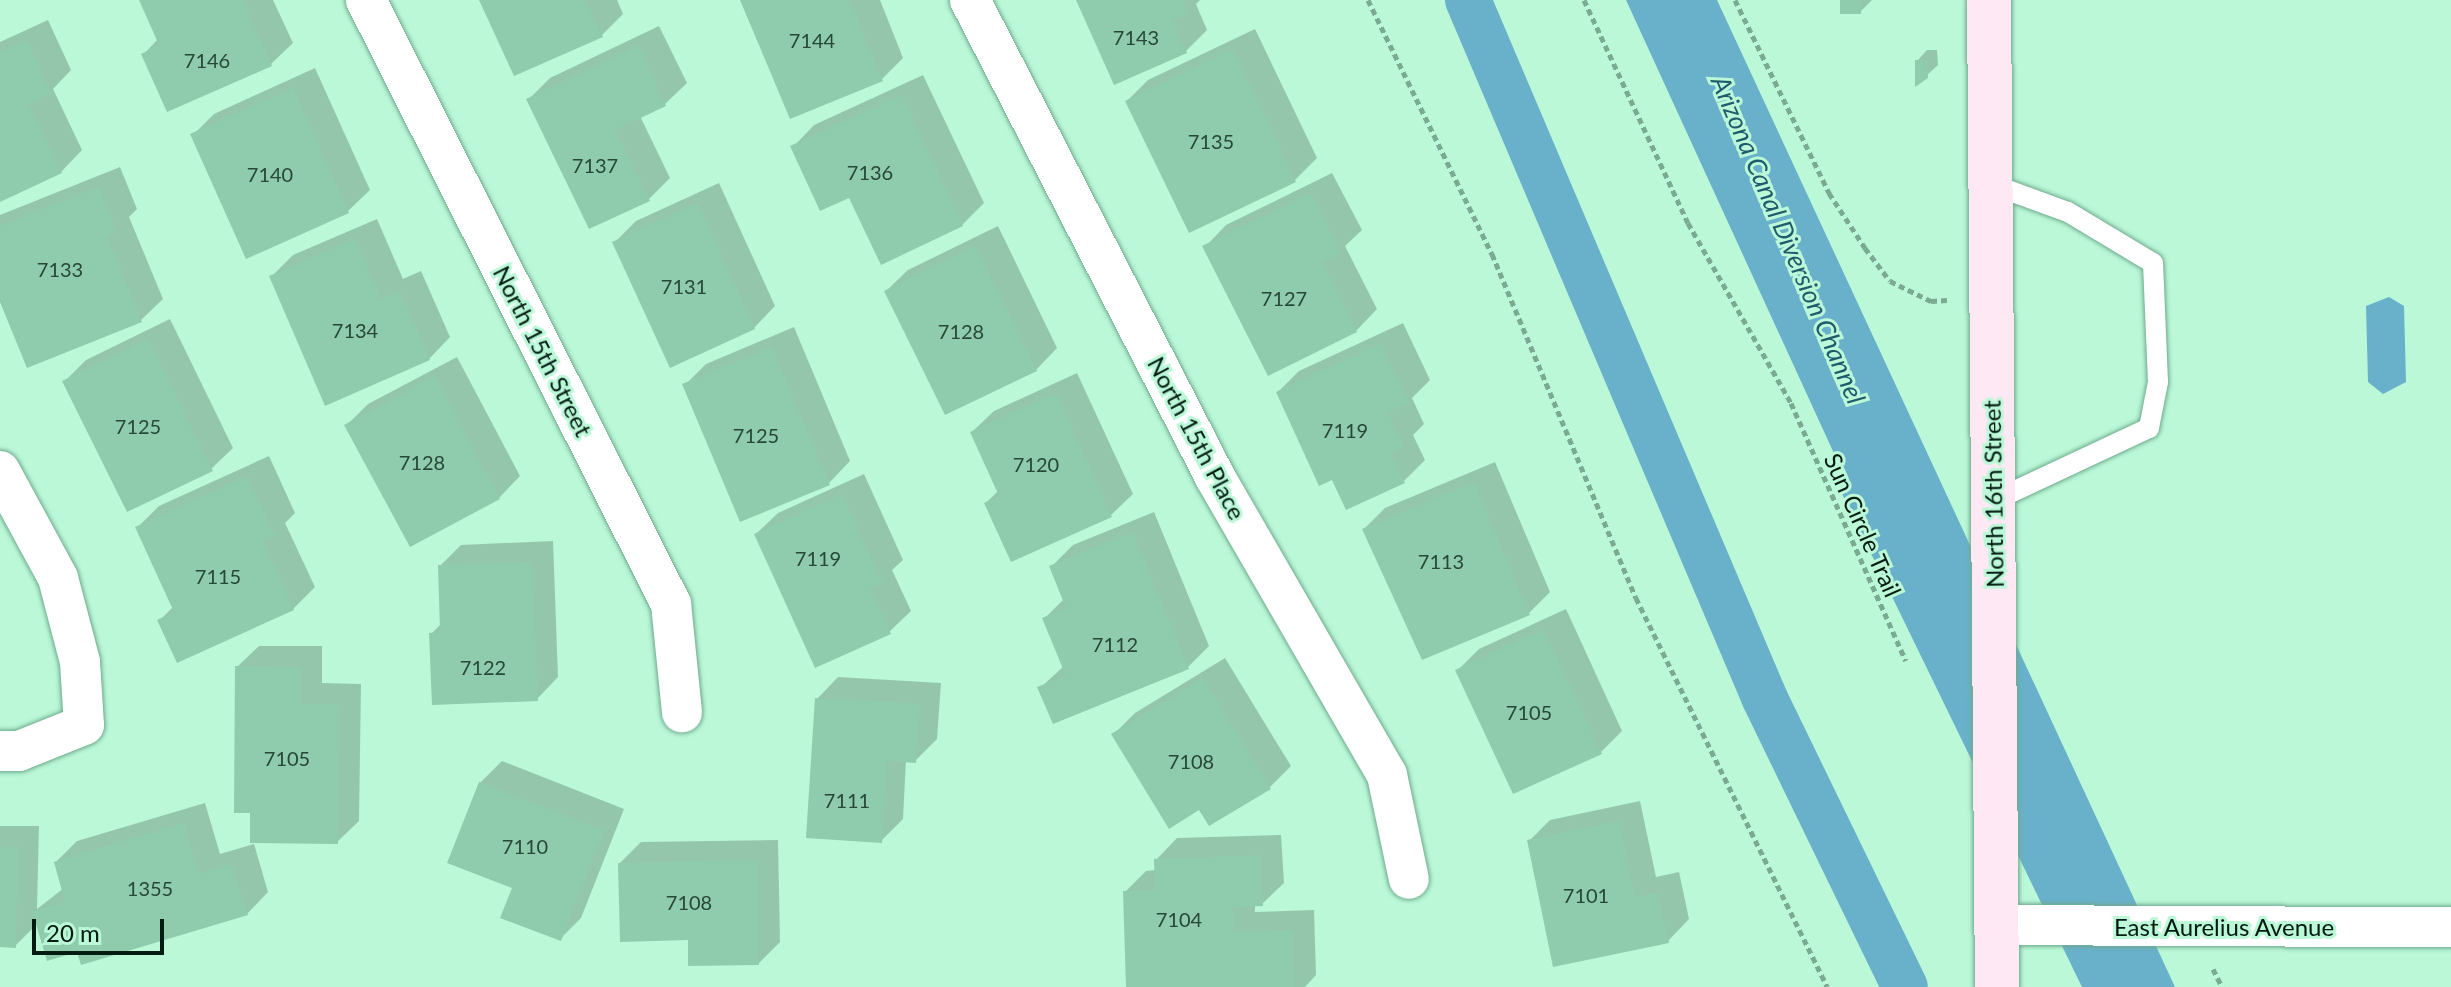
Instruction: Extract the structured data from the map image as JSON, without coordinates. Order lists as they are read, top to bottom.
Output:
{
  "streets": {
    "main road": ["North 16th Street"],
    "street": ["North 15th Street", "North 15th Place", "East Aurelius Avenue"],
    "path": ["Sun Circle Trail"]
  },
  "crossings": [
    ["North 16th Street", "East Aurelius Avenue"]
  ],
  "water": ["Arizona Canal Diversion Channel"],
  "house_numbers": [
    "7143",
    "7144",
    "7146",
    "7135",
    "7137",
    "7136",
    "7140",
    "7133",
    "7131",
    "7127",
    "7134",
    "7128",
    "7125",
    "7119",
    "7125",
    "7128",
    "7120",
    "7119",
    "7113",
    "7115",
    "7112",
    "7122",
    "7105",
    "7105",
    "7108",
    "7111",
    "7110",
    "1355",
    "7101",
    "7108",
    "7104"
  ],
  "scale_bar": "20 m"
}
